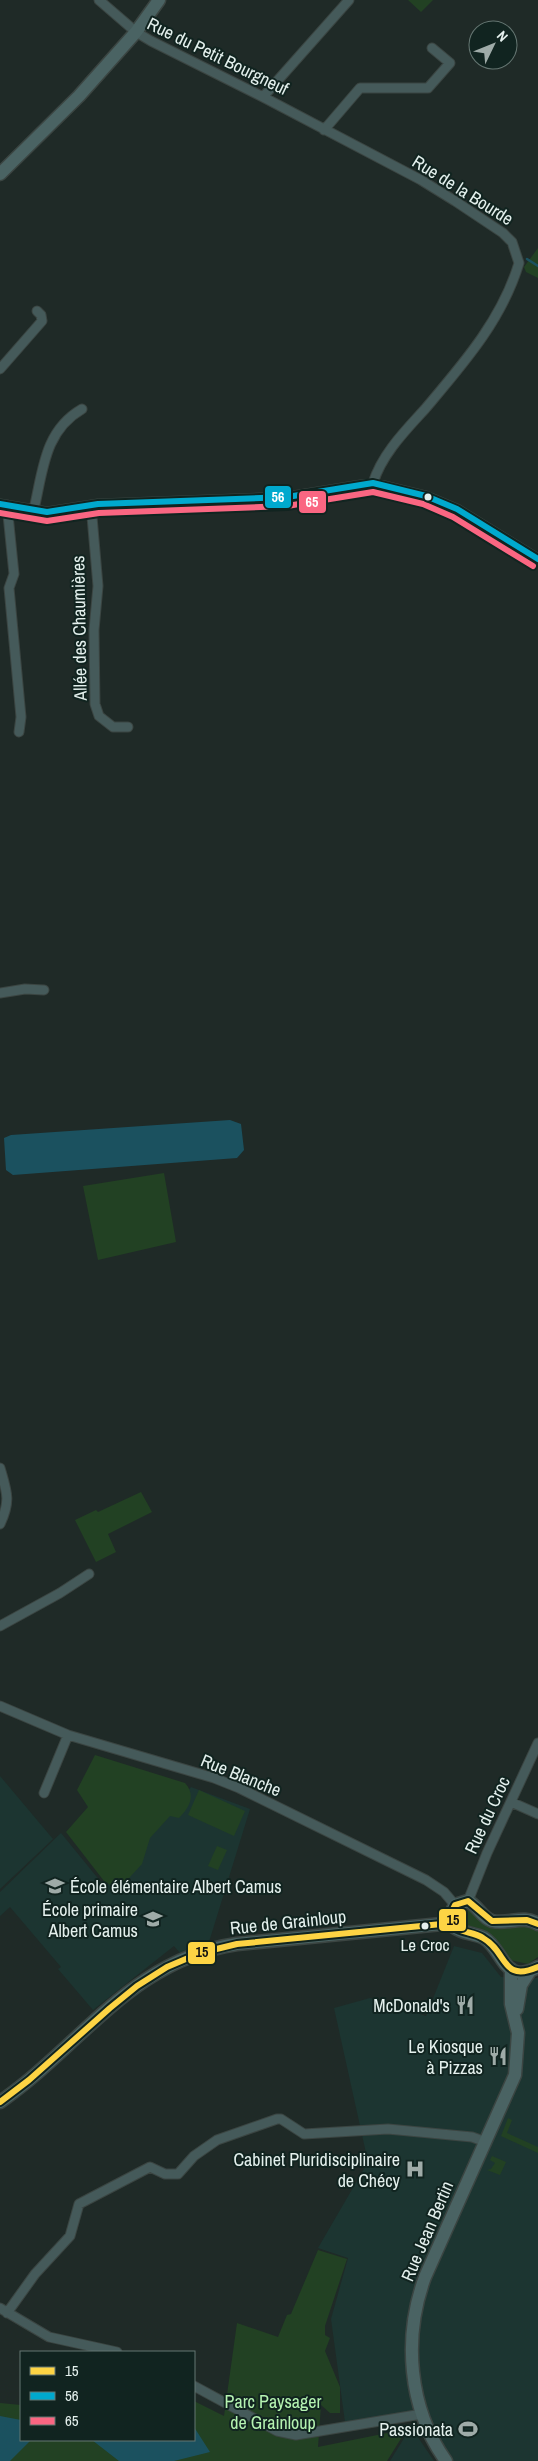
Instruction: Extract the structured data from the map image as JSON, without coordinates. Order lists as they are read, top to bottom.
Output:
{
  "streets": {
    "street": [
      "Rue du Petit Bourgneuf",
      "Rue de la Bourde",
      "Allée des Chaumières",
      "Rue Blanche",
      "Rue du Croc",
      "Rue de Grainloup",
      "Rue Jean Bertin"
    ]
  },
  "crossings": [
    ["Rue du Petit Bourgneuf", "Rue de la Bourde"]
  ],
  "parks": ["Parc Paysager de Grainloup"],
  "places": {
    "school or university": ["École élémentaire Albert Camus", "École primaire Albert Camus"],
    "other": ["Le Croc"],
    "restaurant": ["McDonald's", "Le Kiosque à Pizzas"],
    "hospital": ["Cabinet Pluridisciplinaire de Chécy"],
    "sports": ["Passionata"]
  },
  "lines": ["transit line 56", "transit line 65", "transit line 15"],
  "legend": ["15", "56", "65"],
  "north": "top right"
}
